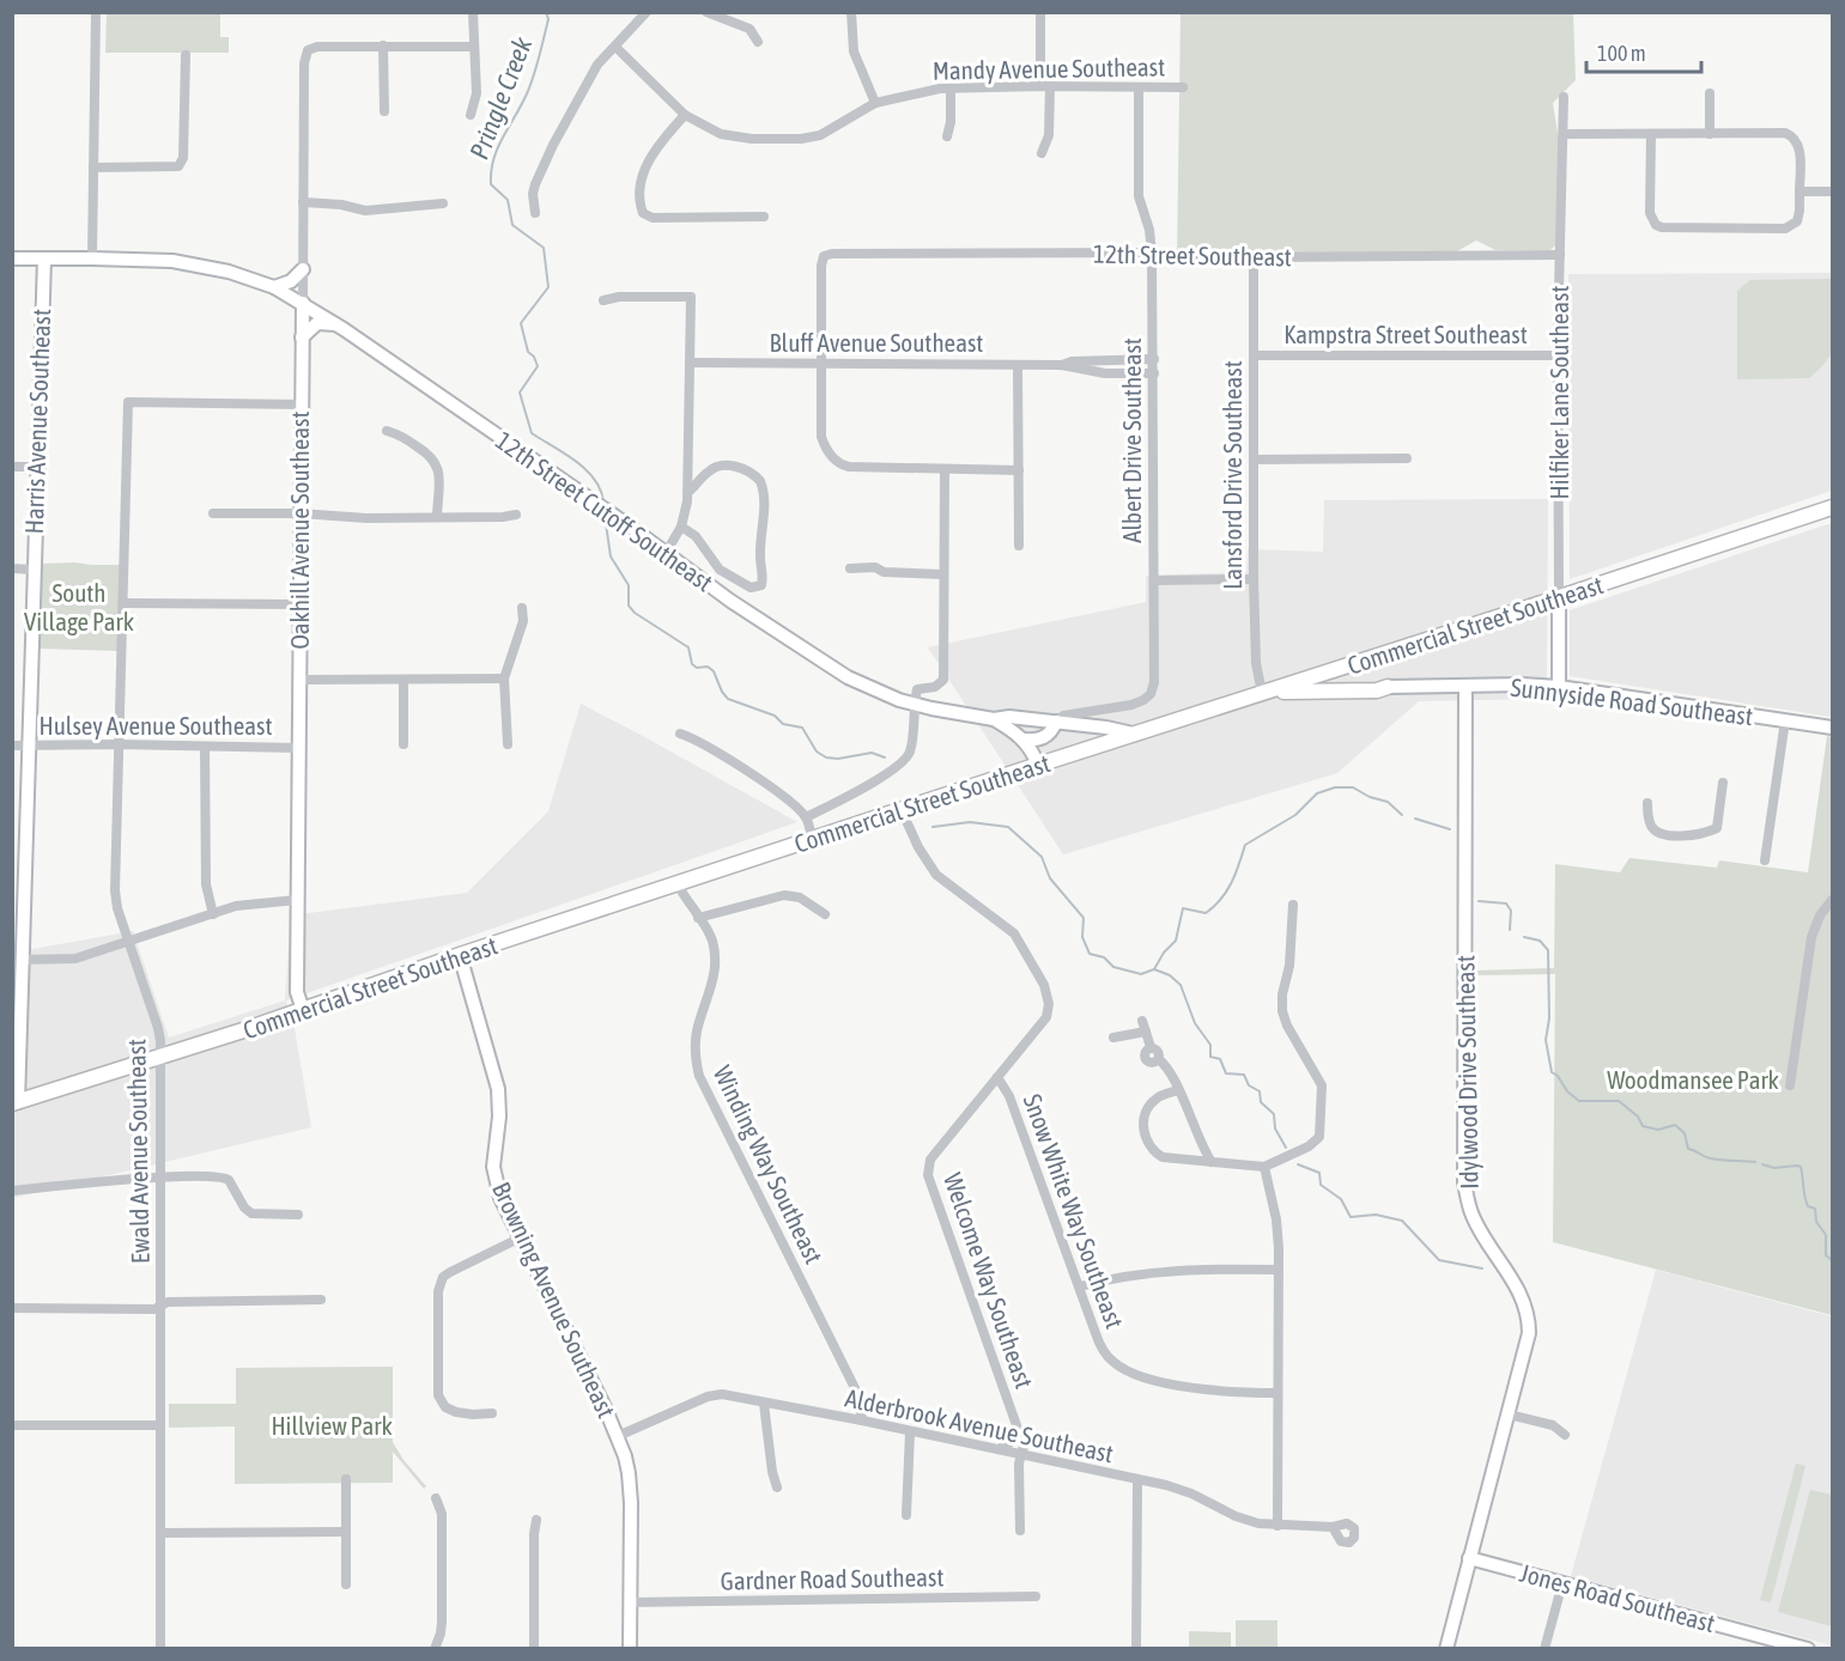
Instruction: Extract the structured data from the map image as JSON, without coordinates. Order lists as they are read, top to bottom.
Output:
{
  "streets": {
    "main road": ["Commercial Street Southeast"],
    "street": [
      "Mandy Avenue Southeast",
      "12th Street Southeast",
      "Kampstra Street Southeast",
      "Bluff Avenue Southeast",
      "Hilfiker Lane Southeast",
      "Harris Avenue Southeast",
      "Albert Drive Southeast",
      "Lansford Drive Southeast",
      "12th Street Cutoff Southeast",
      "Oakhill Avenue Southeast",
      "Sunnyside Road Southeast",
      "Hulsey Avenue Southeast",
      "Idylwood Drive Southeast",
      "Ewald Avenue Southeast",
      "Winding Way Southeast",
      "Snow White Way Southeast",
      "Welcome Way Southeast",
      "Browning Avenue Southeast",
      "Alderbrook Avenue Southeast",
      "Gardner Road Southeast",
      "Jones Road Southeast"
    ]
  },
  "crossings": [
    ["Mandy Avenue Southeast", "Albert Drive Southeast"],
    ["12th Street Southeast", "Bluff Avenue Southeast"],
    ["12th Street Southeast", "Hilfiker Lane Southeast"],
    ["12th Street Southeast", "Albert Drive Southeast"],
    ["12th Street Southeast", "Lansford Drive Southeast"],
    ["Kampstra Street Southeast", "Hilfiker Lane Southeast"],
    ["Kampstra Street Southeast", "Lansford Drive Southeast"],
    ["Bluff Avenue Southeast", "Albert Drive Southeast"],
    ["Hilfiker Lane Southeast", "Commercial Street Southeast"],
    ["Hilfiker Lane Southeast", "Sunnyside Road Southeast"],
    ["Harris Avenue Southeast", "Commercial Street Southeast"],
    ["Harris Avenue Southeast", "Hulsey Avenue Southeast"],
    ["Albert Drive Southeast", "12th Street Cutoff Southeast"],
    ["Lansford Drive Southeast", "Commercial Street Southeast"],
    ["12th Street Cutoff Southeast", "Oakhill Avenue Southeast"],
    ["12th Street Cutoff Southeast", "Commercial Street Southeast"],
    ["Oakhill Avenue Southeast", "Commercial Street Southeast"],
    ["Oakhill Avenue Southeast", "Hulsey Avenue Southeast"],
    ["Oakhill Avenue Southeast", "Ewald Avenue Southeast"],
    ["Commercial Street Southeast", "Ewald Avenue Southeast"],
    ["Commercial Street Southeast", "Winding Way Southeast"],
    ["Commercial Street Southeast", "Welcome Way Southeast"],
    ["Commercial Street Southeast", "Browning Avenue Southeast"],
    ["Sunnyside Road Southeast", "Idylwood Drive Southeast"],
    ["Hulsey Avenue Southeast", "Ewald Avenue Southeast"],
    ["Idylwood Drive Southeast", "Jones Road Southeast"],
    ["Winding Way Southeast", "Alderbrook Avenue Southeast"],
    ["Snow White Way Southeast", "Welcome Way Southeast"],
    ["Welcome Way Southeast", "Alderbrook Avenue Southeast"],
    ["Browning Avenue Southeast", "Alderbrook Avenue Southeast"],
    ["Browning Avenue Southeast", "Gardner Road Southeast"]
  ],
  "water": ["Pringle Creek"],
  "parks": ["South Village Park", "Woodmansee Park", "Hillview Park"],
  "scale_bar": "100 m"
}
